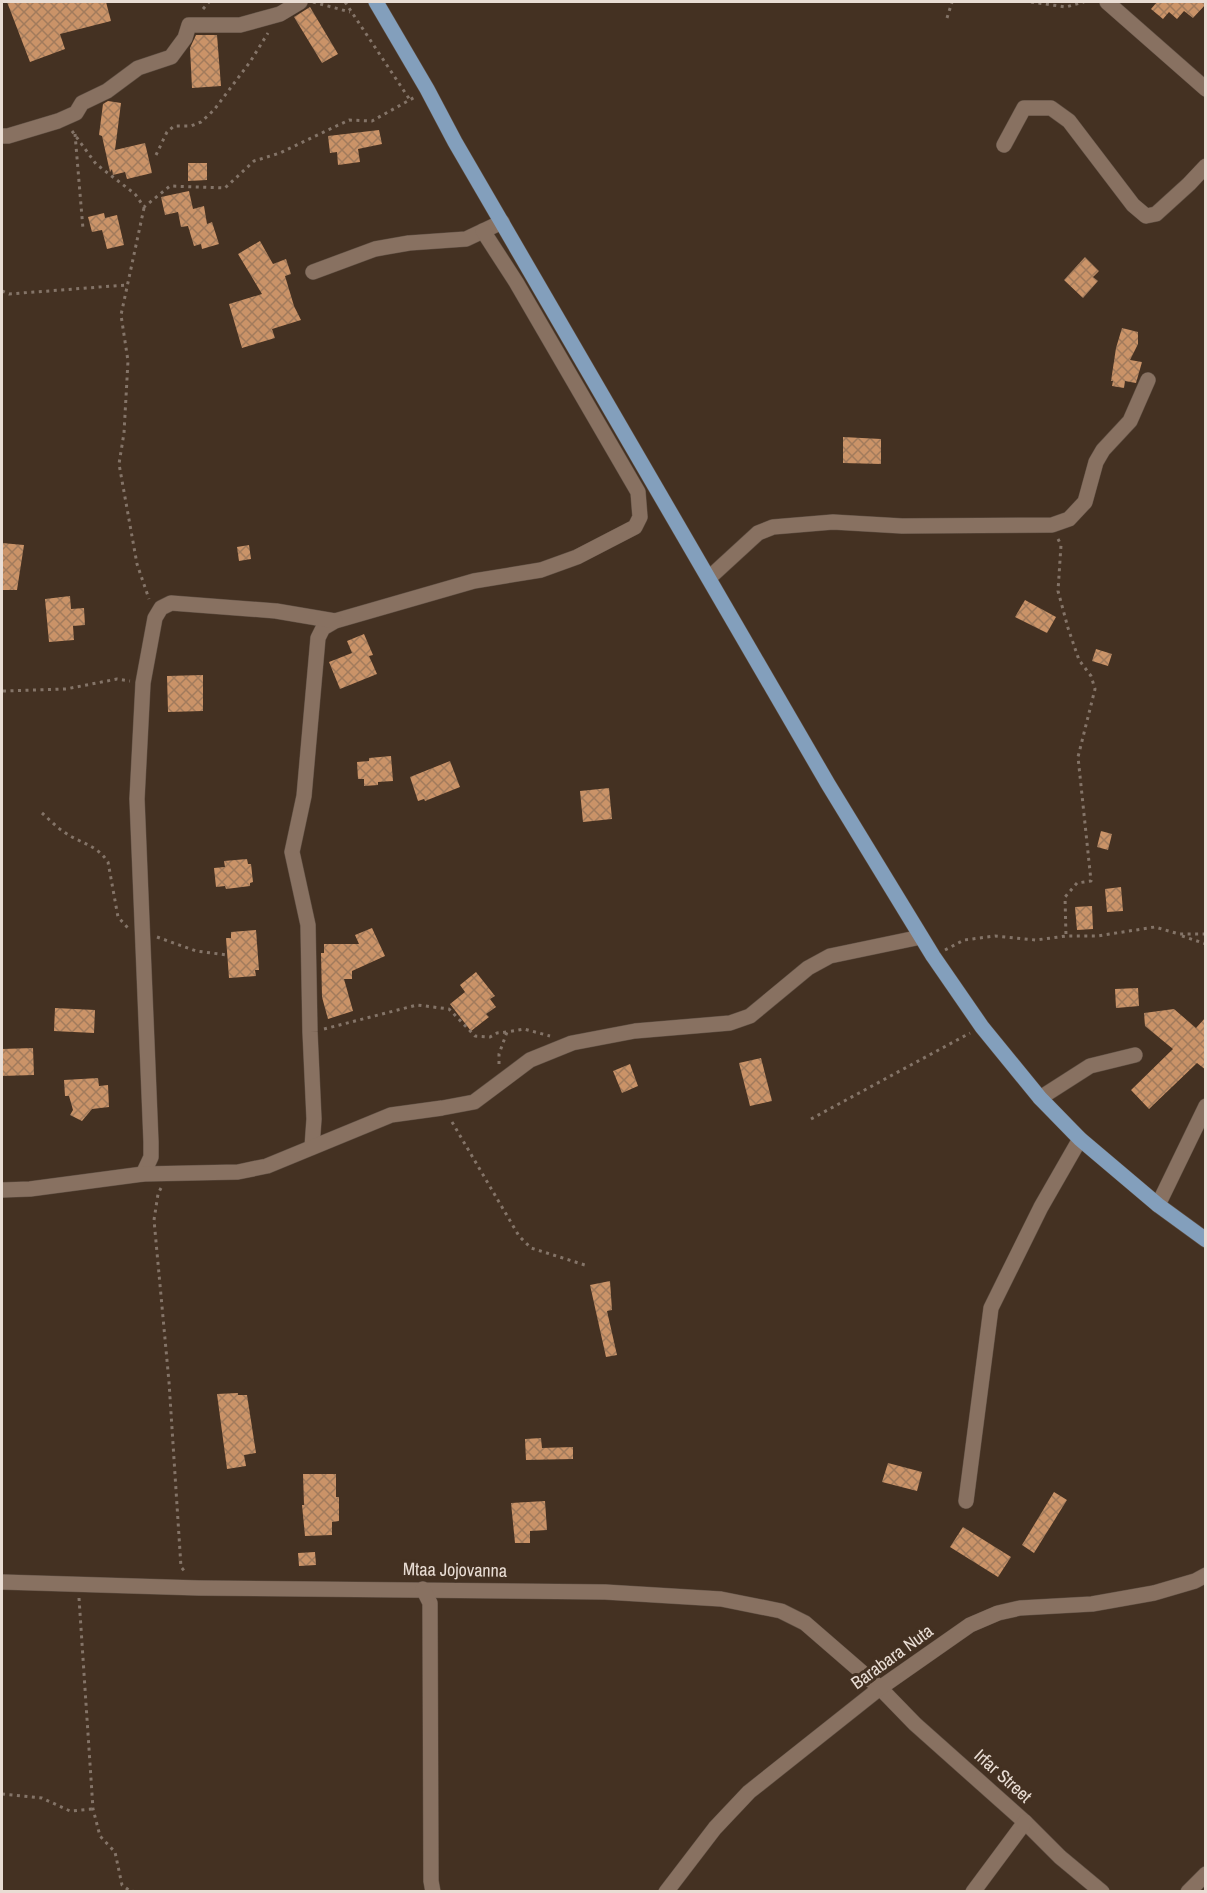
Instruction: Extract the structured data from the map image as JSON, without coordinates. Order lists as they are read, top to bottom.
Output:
{
  "streets": {
    "street": ["Mtaa Jojovanna", "Barabara Nuta", "Irfar Street"]
  },
  "crossings": [
    ["Mtaa Jojovanna", "Barabara Nuta"],
    ["Mtaa Jojovanna", "Irfar Street"],
    ["Barabara Nuta", "Irfar Street"]
  ]
}
